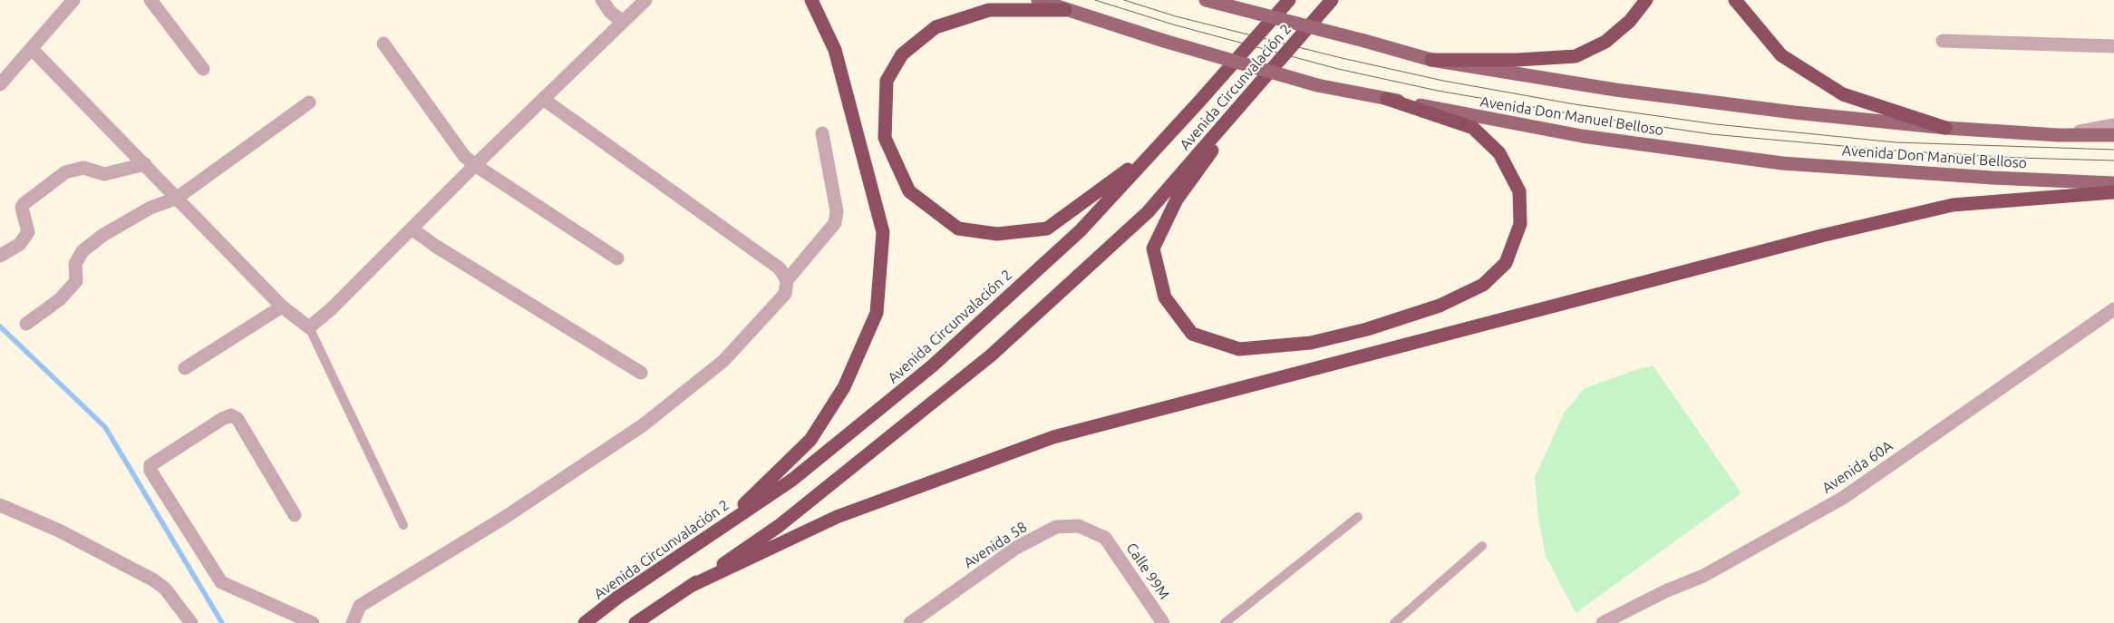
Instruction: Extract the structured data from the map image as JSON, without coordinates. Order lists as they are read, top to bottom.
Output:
{
  "streets": {
    "highway": ["Avenida Circunvalación 2"],
    "main road": ["Avenida Don Manuel Belloso"],
    "street": ["Avenida 60A", "Avenida 58", "Calle 99M"]
  },
  "crossings": [
    ["Avenida 58", "Calle 99M"]
  ]
}
